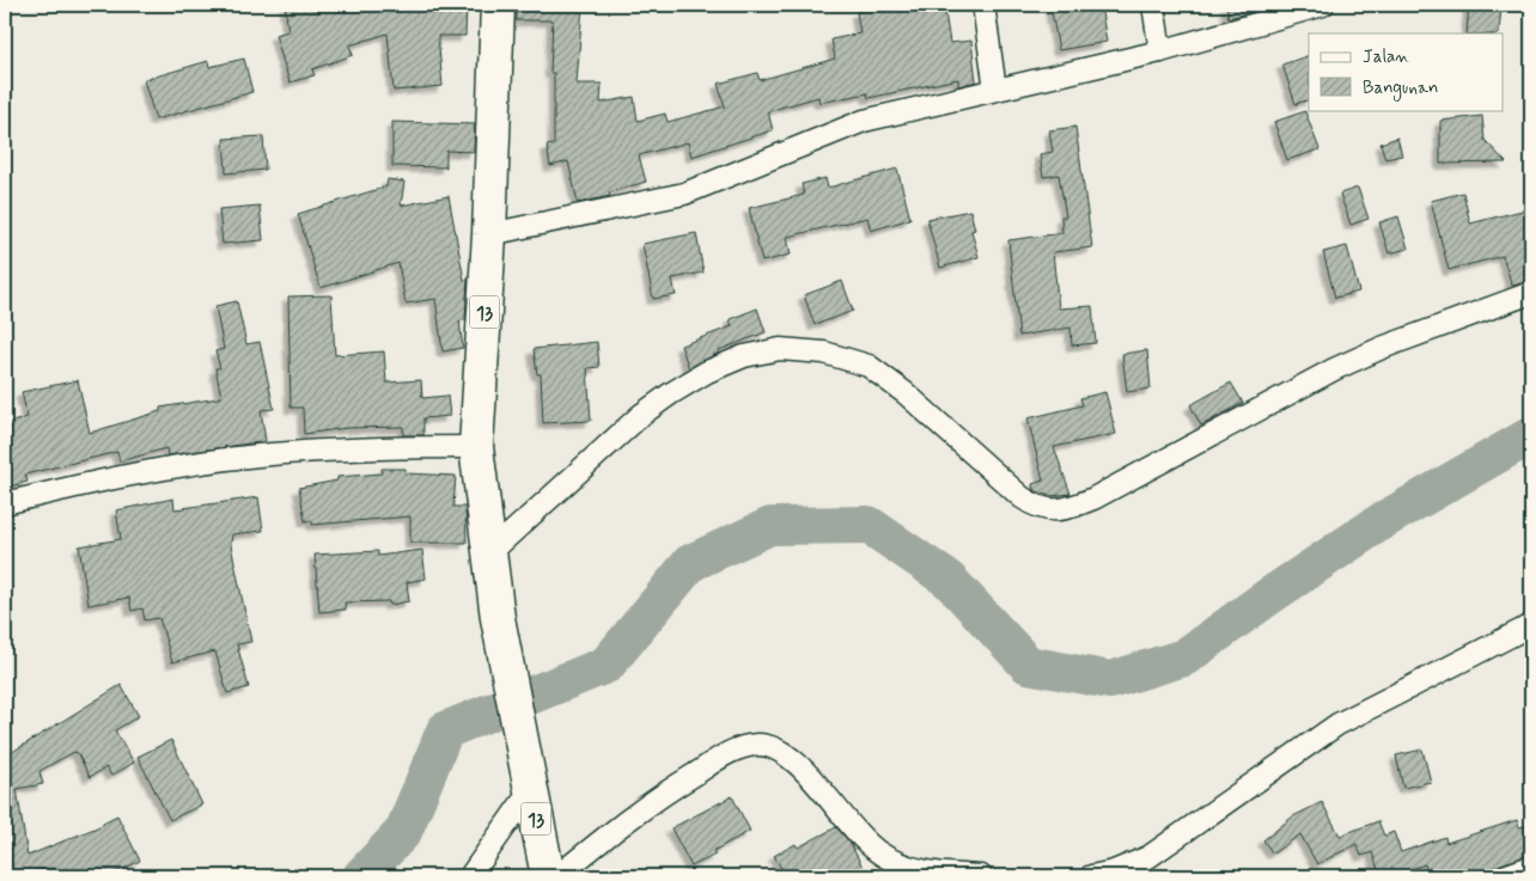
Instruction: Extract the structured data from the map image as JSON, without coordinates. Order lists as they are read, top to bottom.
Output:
{
  "streets": {
    "highway": ["13"]
  },
  "legend": ["Jalan", "Bangunan"]
}
